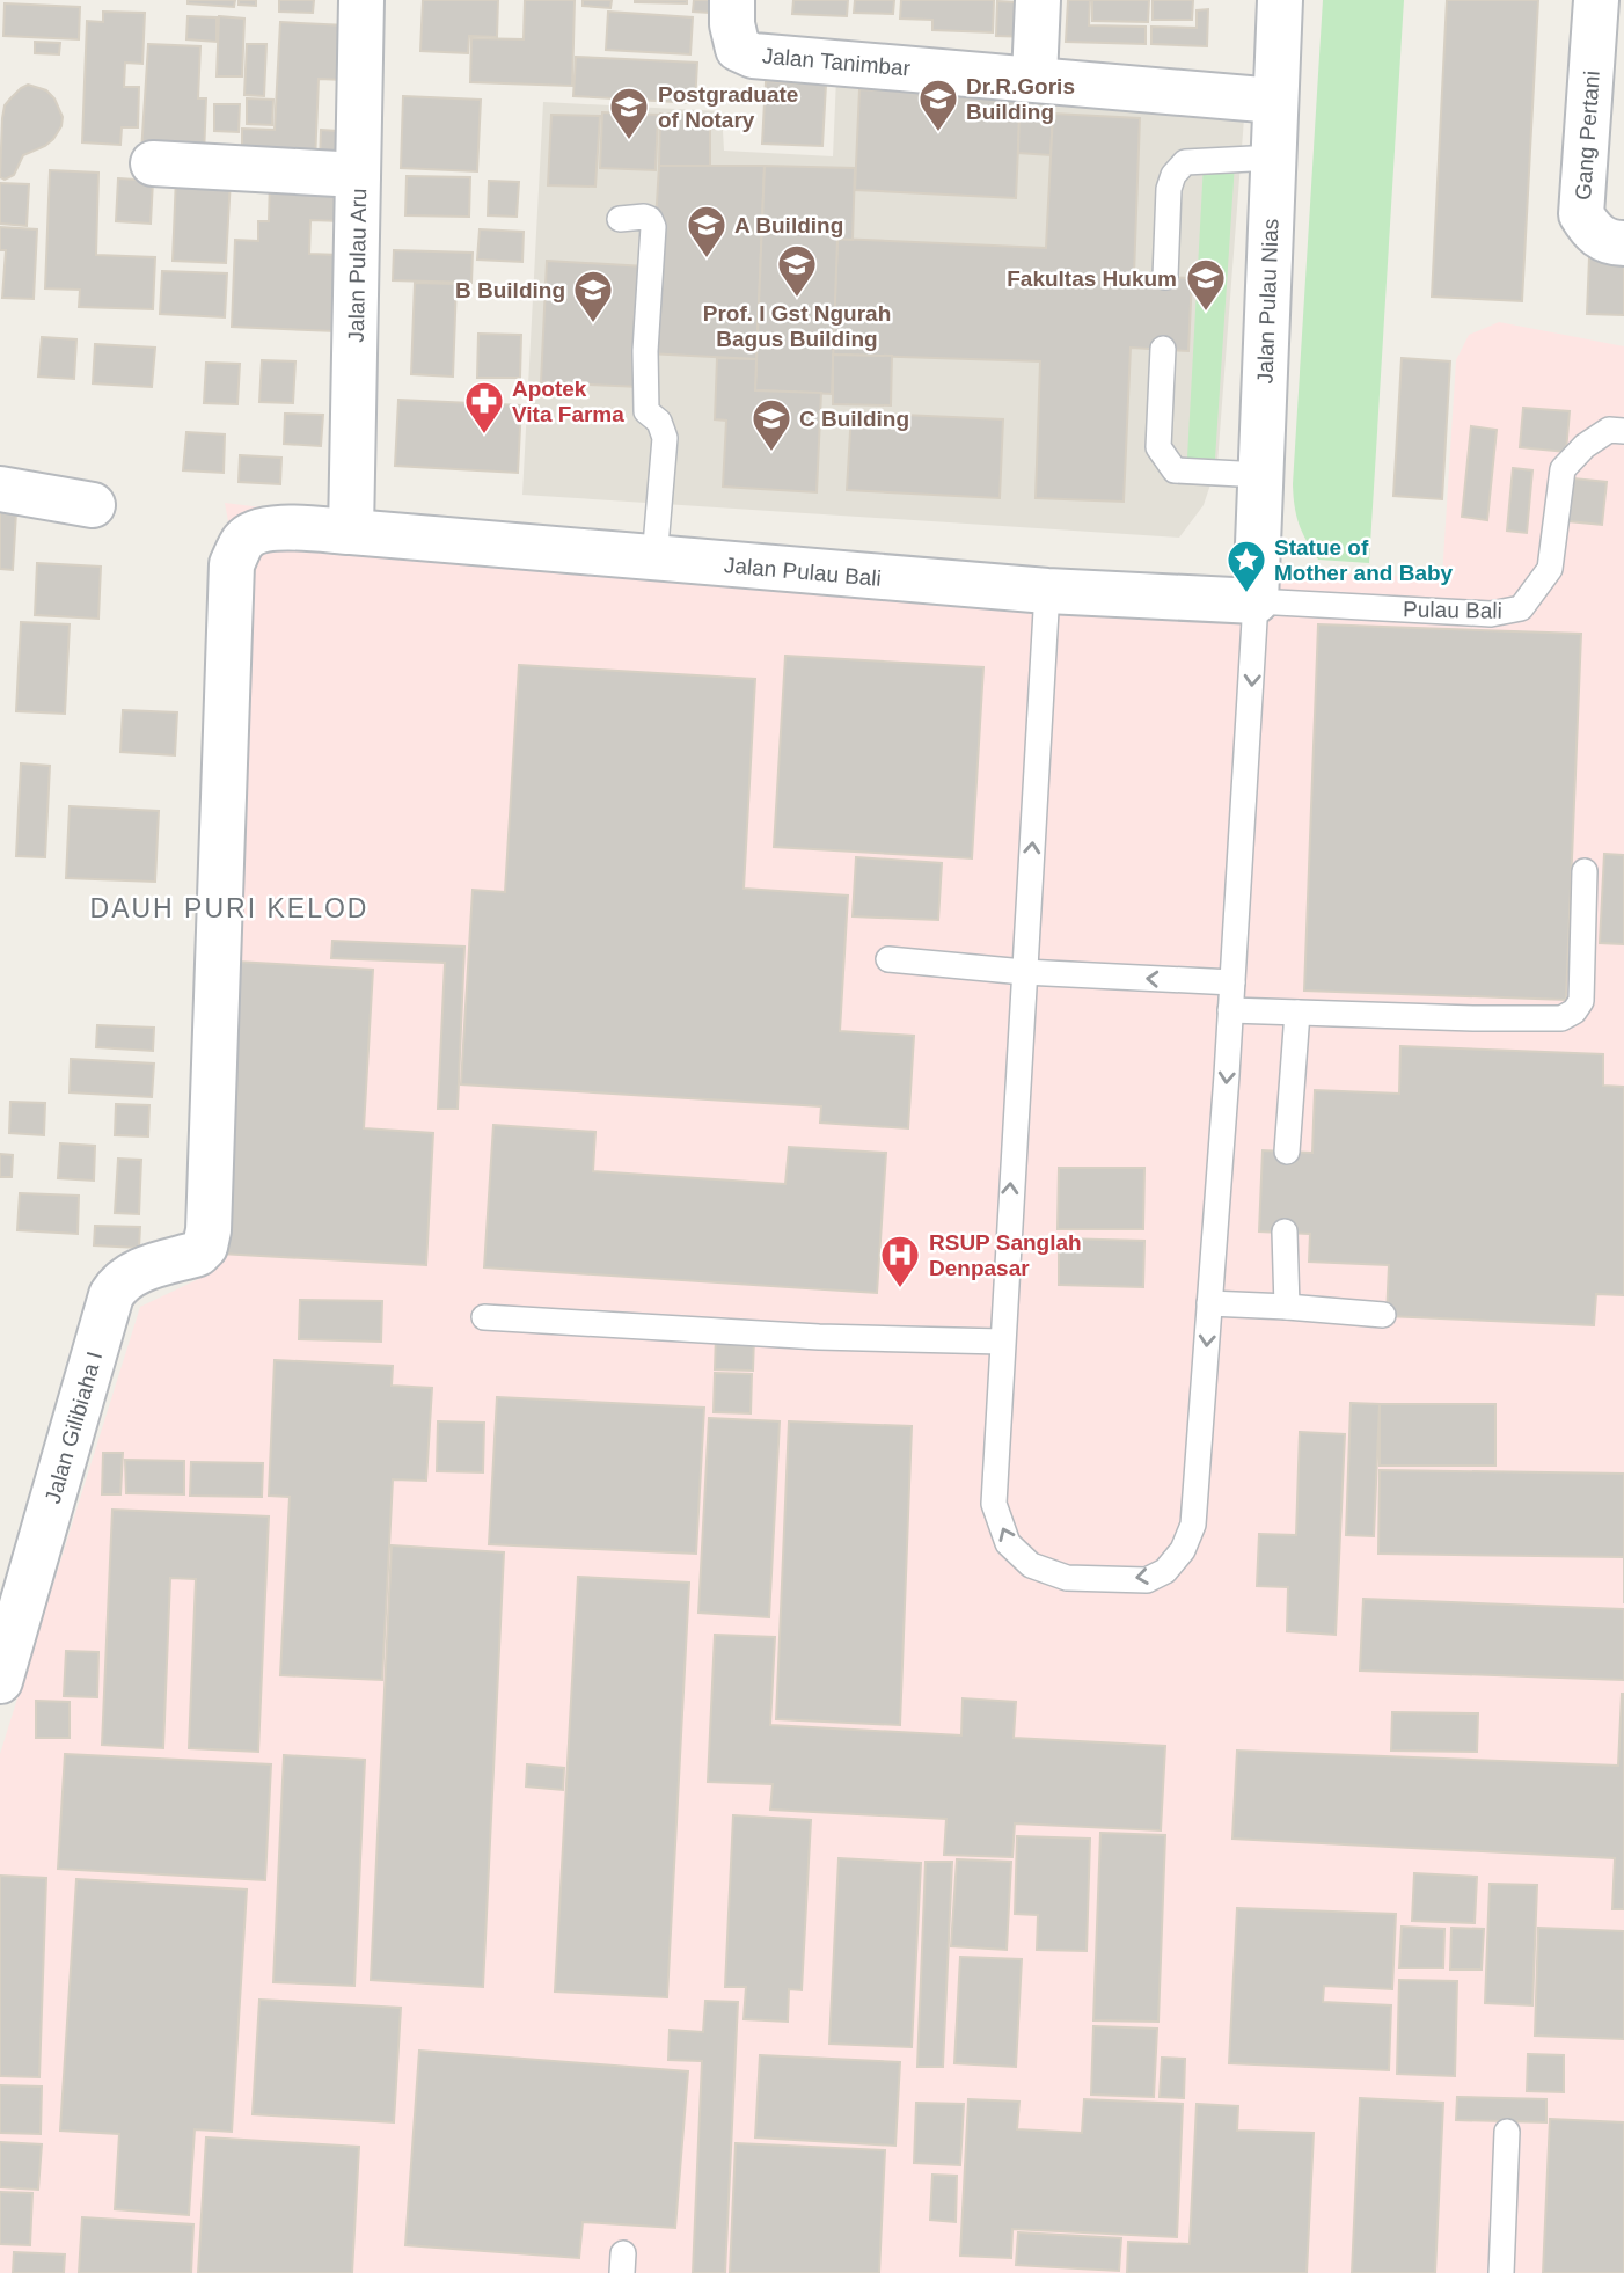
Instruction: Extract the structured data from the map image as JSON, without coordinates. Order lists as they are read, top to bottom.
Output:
{
  "streets": {
    "street": [
      "Jalan Tanimbar",
      "Gang Pertani",
      "Jalan Pulau Aru",
      "Jalan Pulau Nias",
      "Jalan Pulau Bali",
      "Jalan Gilibiaha I"
    ],
    "lane": ["Pulau Bali"]
  },
  "crossings": [
    ["Jalan Tanimbar", "Jalan Pulau Nias"],
    ["Jalan Pulau Aru", "Jalan Pulau Bali"],
    ["Jalan Pulau Nias", "Jalan Pulau Bali"],
    ["Jalan Pulau Nias", "Pulau Bali"],
    ["Jalan Pulau Bali", "Pulau Bali"],
    ["Jalan Pulau Bali", "Jalan Gilibiaha I"]
  ],
  "districts": ["DAUH PURI KELOD"],
  "places": {
    "school or university": [
      "Dr.R.Goris Building",
      "Postgraduate of Notary",
      "A Building",
      "Prof. I Gst Ngurah Bagus Building",
      "Fakultas Hukum",
      "B Building",
      "C Building"
    ],
    "pharmacy": ["Apotek Vita Farma"],
    "place": ["Statue of Mother and Baby"],
    "hospital": ["RSUP Sanglah Denpasar"]
  }
}
